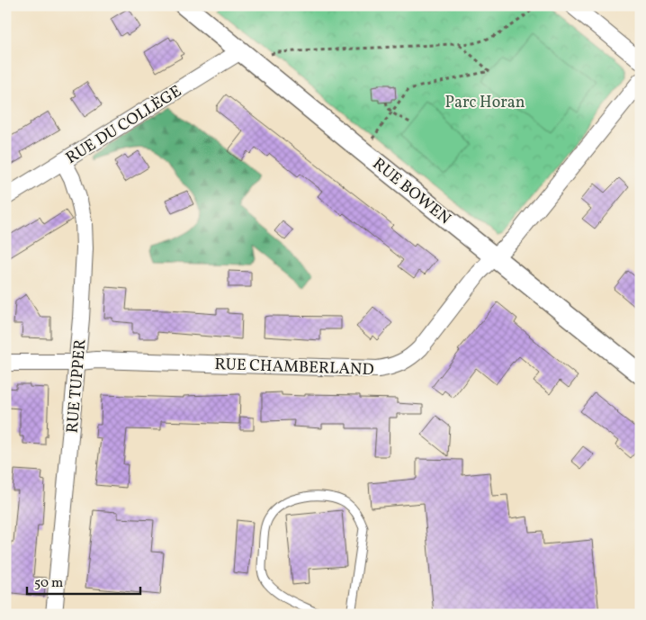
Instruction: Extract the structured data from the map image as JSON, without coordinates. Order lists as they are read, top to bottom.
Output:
{
  "streets": {
    "street": [
      "RUE DU COLLÈGE",
      "RUE BOWEN",
      "RUE CHAMBERLAND",
      "RUE TUPPER"
    ]
  },
  "crossings": [
    ["RUE DU COLLÈGE", "RUE BOWEN"],
    ["RUE DU COLLÈGE", "RUE TUPPER"],
    ["RUE BOWEN", "RUE CHAMBERLAND"],
    ["RUE CHAMBERLAND", "RUE TUPPER"]
  ],
  "parks": ["Parc Horan"],
  "scale_bar": "50 m"
}
